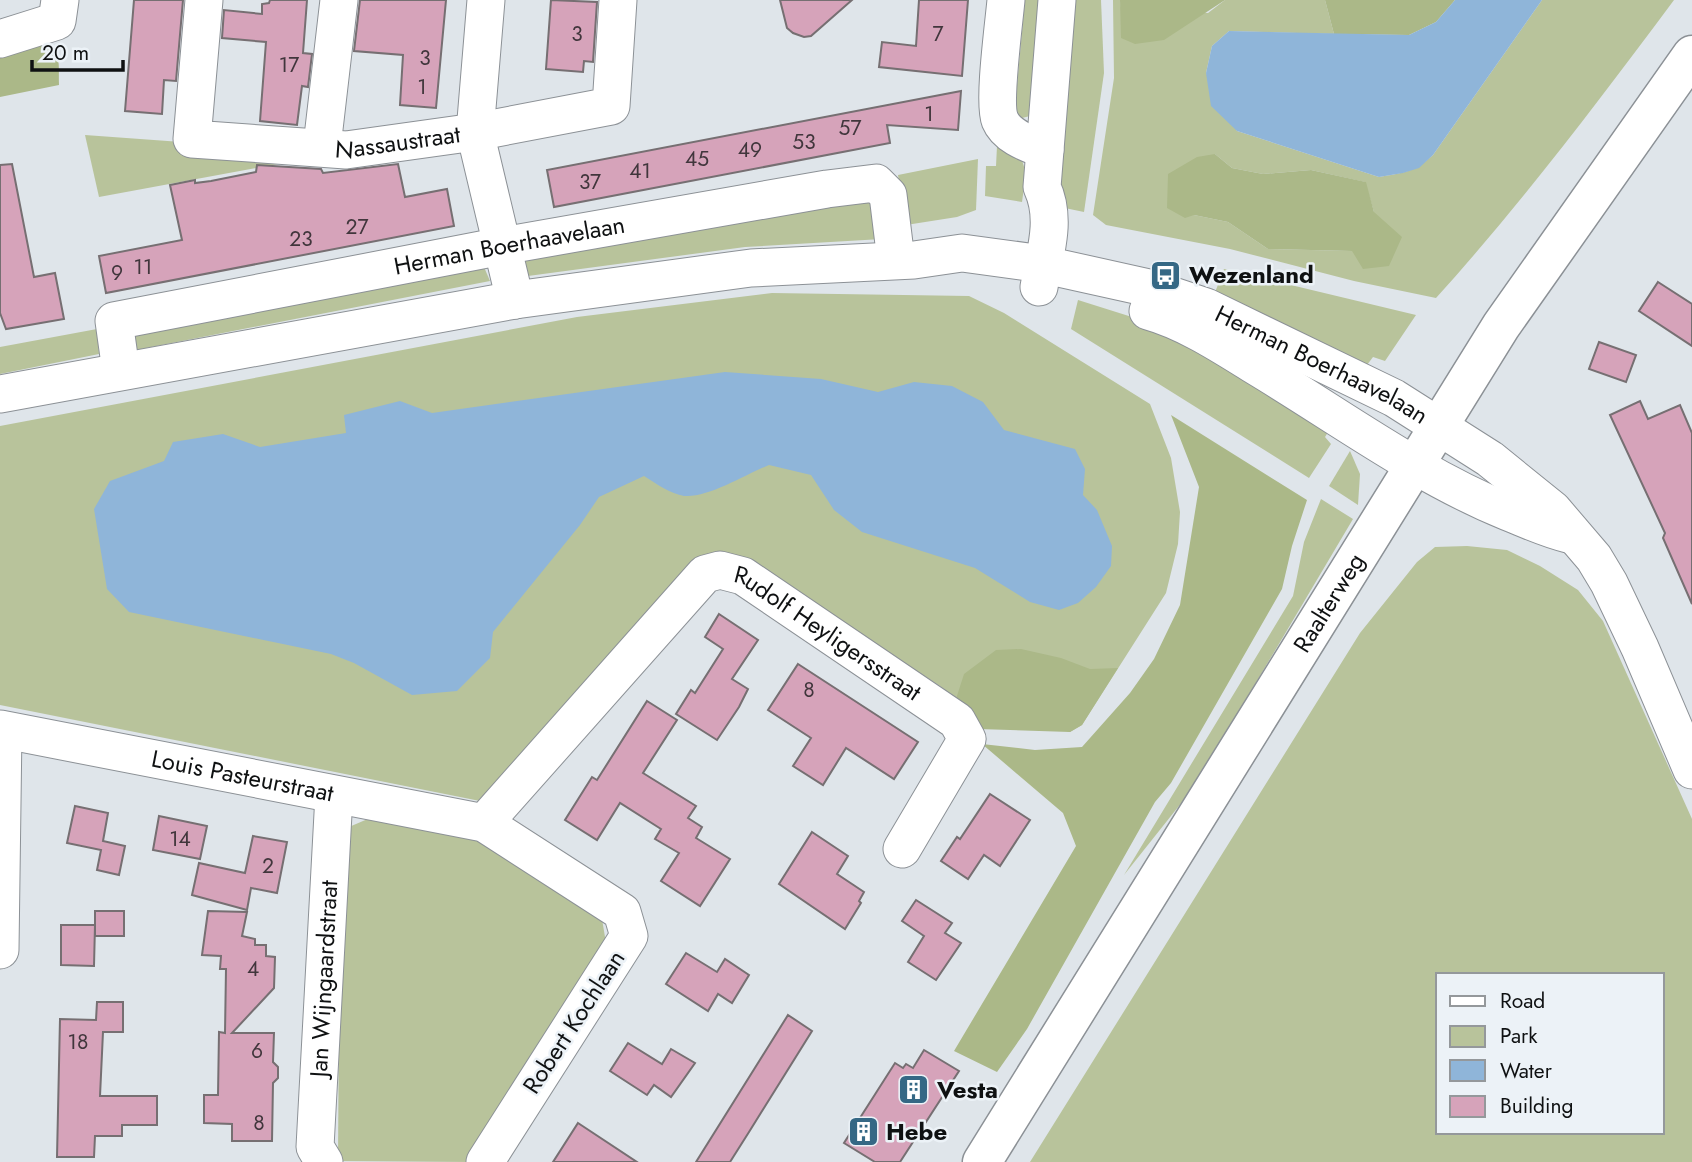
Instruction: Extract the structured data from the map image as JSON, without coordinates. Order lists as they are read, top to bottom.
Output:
{
  "streets": {
    "main road": ["Raalterweg"],
    "street": [
      "Nassaustraat",
      "Herman Boerhaavelaan",
      "Rudolf Heyligersstraat",
      "Louis Pasteurstraat",
      "Jan Wijngaardstraat",
      "Robert Kochlaan"
    ]
  },
  "crossings": [
    ["Herman Boerhaavelaan", "Raalterweg"],
    ["Rudolf Heyligersstraat", "Louis Pasteurstraat"],
    ["Rudolf Heyligersstraat", "Robert Kochlaan"],
    ["Louis Pasteurstraat", "Jan Wijngaardstraat"],
    ["Louis Pasteurstraat", "Robert Kochlaan"]
  ],
  "places": {
    "bus stop": ["Wezenland"],
    "building": ["Vesta", "Hebe"]
  },
  "house_numbers": [
    "3",
    "7",
    "3",
    "17",
    "1",
    "1",
    "57",
    "53",
    "49",
    "45",
    "41",
    "37",
    "27",
    "23",
    "11",
    "9",
    "8",
    "14",
    "2",
    "4",
    "18",
    "6",
    "8"
  ],
  "legend": [
    "Road",
    "Park",
    "Water",
    "Building"
  ],
  "scale_bar": "20 m"
}
